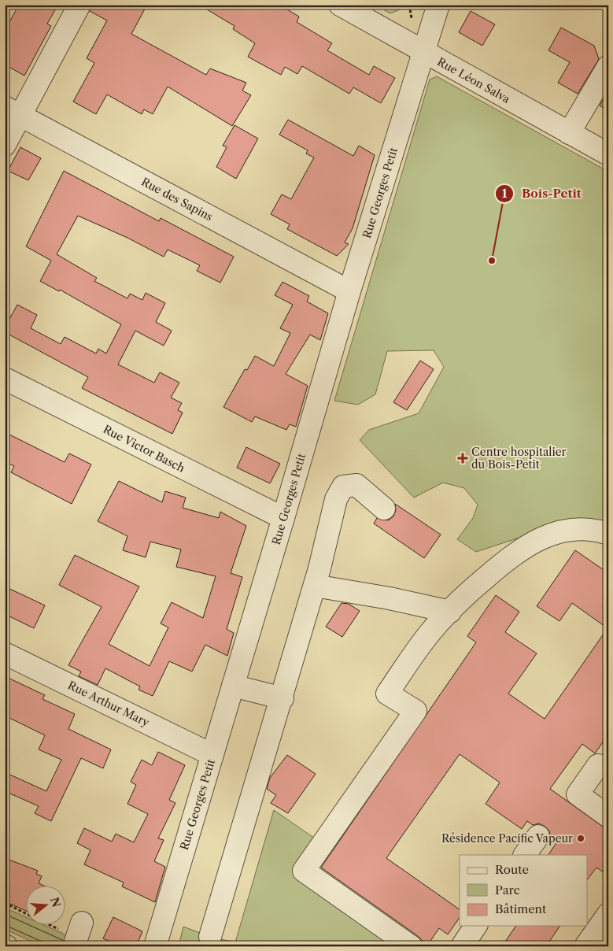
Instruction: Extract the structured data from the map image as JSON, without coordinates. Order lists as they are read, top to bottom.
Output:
{
  "streets": {
    "street": [
      "Rue Léon Salva",
      "Rue Georges Petit",
      "Rue des Sapins",
      "Rue Victor Basch",
      "Rue Arthur Mary"
    ]
  },
  "crossings": [
    ["Rue Léon Salva", "Rue Georges Petit"],
    ["Rue Georges Petit", "Rue des Sapins"],
    ["Rue Georges Petit", "Rue Victor Basch"],
    ["Rue Georges Petit", "Rue Arthur Mary"]
  ],
  "places": {
    "other": ["Bois-Petit", "Résidence Pacific Vapeur"],
    "health": ["Centre hospitalier du Bois-Petit"]
  },
  "legend": ["Route", "Parc", "Bâtiment"],
  "north": "right"
}
